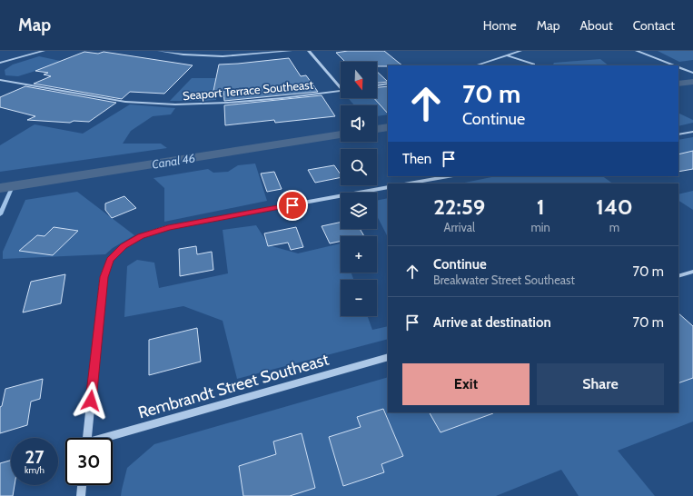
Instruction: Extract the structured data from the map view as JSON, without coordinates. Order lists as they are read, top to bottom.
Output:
{
  "streets": {
    "street": ["Seaport Terrace Southeast", "Rembrandt Street Southeast"]
  },
  "water": ["Canal 46"],
  "north": "bottom",
  "page": {
    "header": "Map",
    "nav": [
      "Home",
      "Map",
      "About",
      "Contact"
    ],
    "map_buttons": ["+", "−"],
    "turn": ["70 m", "Continue"],
    "then": "Then",
    "eta": [
      "22:59",
      "Arrival",
      "1",
      "min",
      "140",
      "m"
    ],
    "list": [
      {
        "name": "Continue",
        "note": "Breakwater Street Southeast",
        "value": "70 m"
      },
      {
        "name": "Arrive at destination",
        "value": "70 m"
      }
    ],
    "buttons": ["Exit", "Share"],
    "speed": "27 km/h",
    "limit": "30"
  }
}
